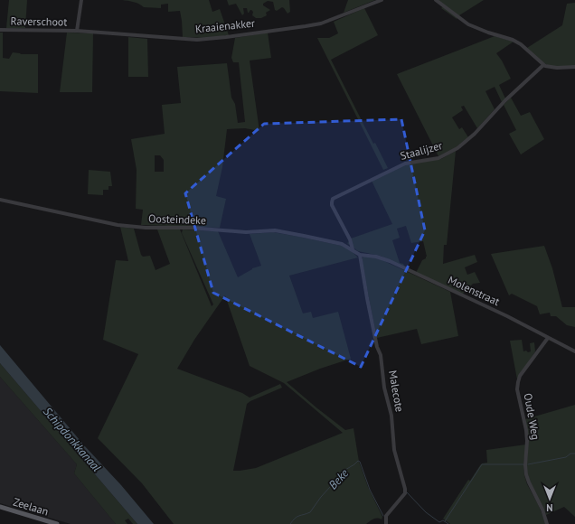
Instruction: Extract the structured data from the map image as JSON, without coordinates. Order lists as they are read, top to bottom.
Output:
{
  "streets": {
    "main road": ["Zeelaan"],
    "street": [
      "Raverschoot",
      "Kraaienakker",
      "Staalijzer",
      "Oosteindeke",
      "Molenstraat",
      "Malecote",
      "Oude Weg"
    ]
  },
  "crossings": [
    ["Raverschoot", "Kraaienakker"],
    ["Staalijzer", "Oosteindeke"],
    ["Oosteindeke", "Molenstraat"],
    ["Oosteindeke", "Malecote"],
    ["Molenstraat", "Malecote"],
    ["Molenstraat", "Oude Weg"]
  ],
  "water": ["Schipdonkkanaal", "Beke"],
  "north": "bottom"
}
